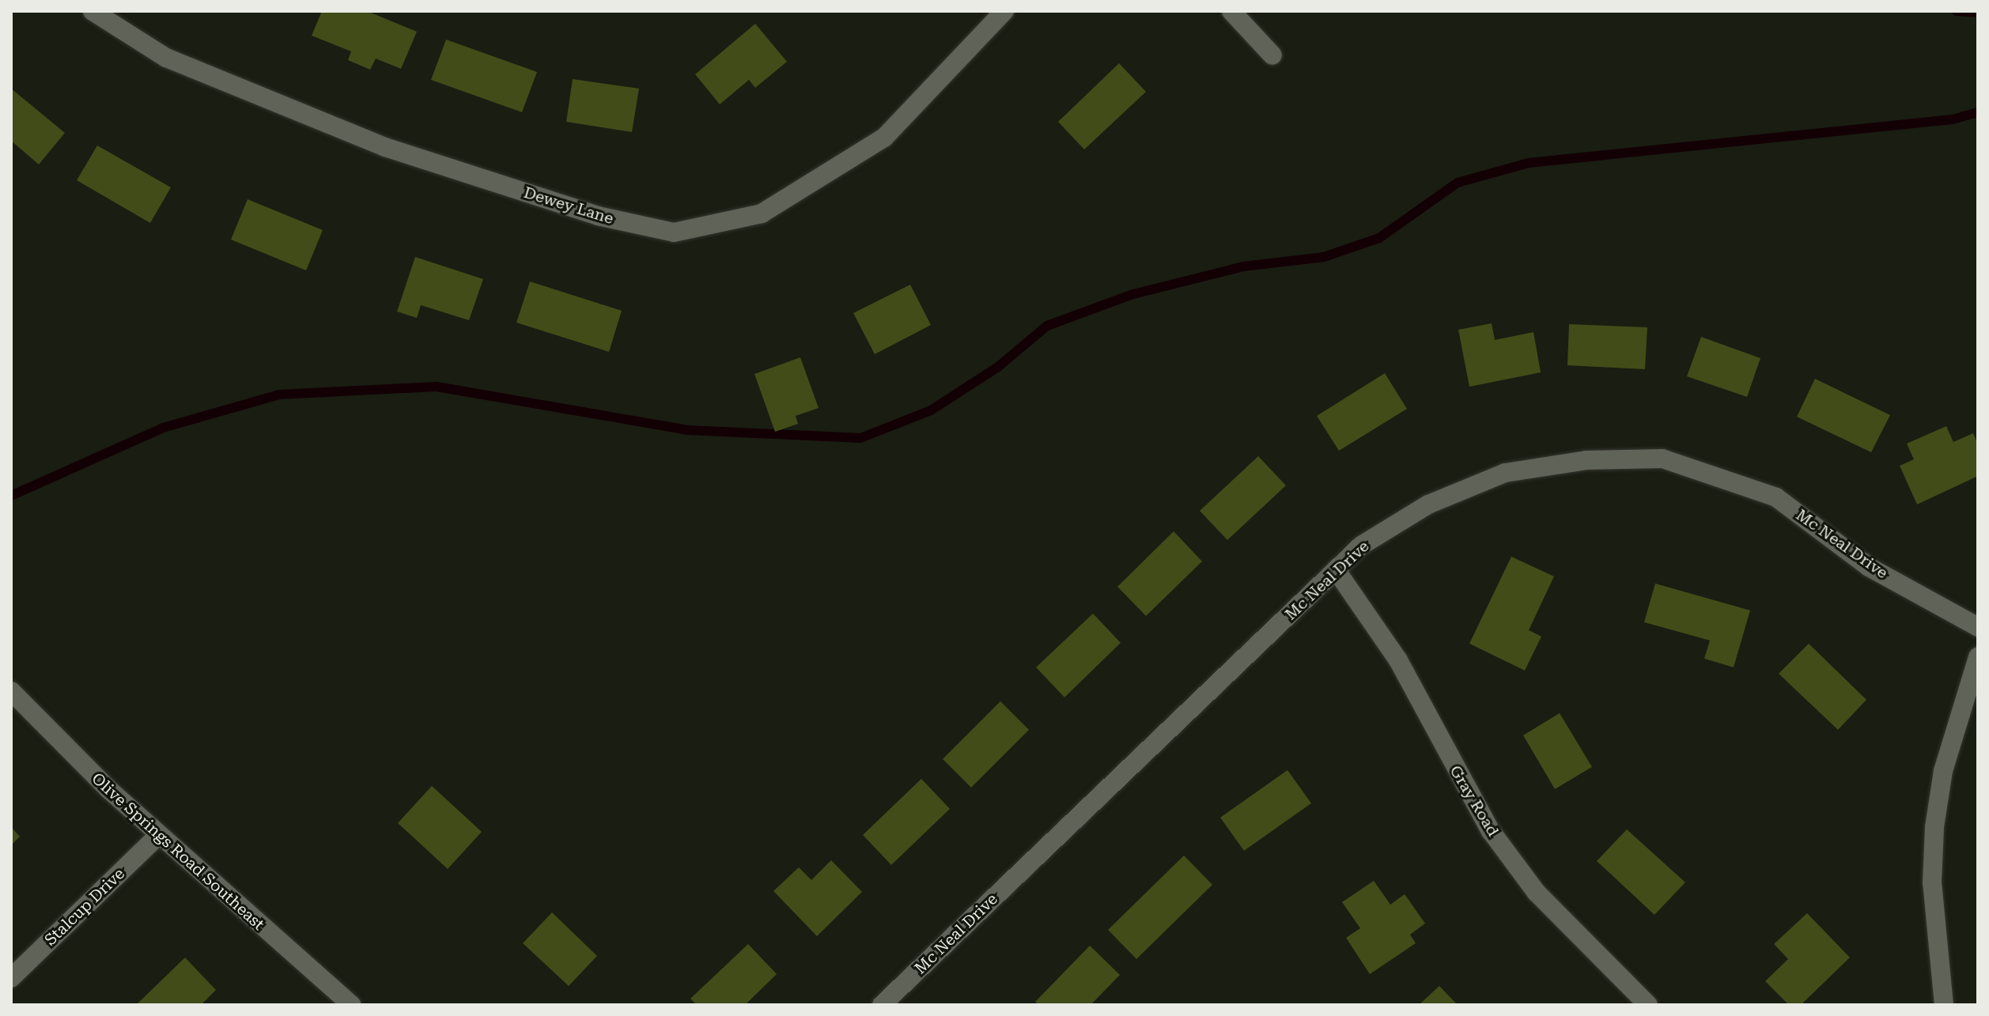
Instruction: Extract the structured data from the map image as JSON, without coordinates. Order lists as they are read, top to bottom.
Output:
{
  "streets": {
    "street": [
      "Dewey Lane",
      "Mc Neal Drive",
      "Gray Road",
      "Olive Springs Road Southeast",
      "Stalcup Drive"
    ]
  },
  "crossings": [
    ["Mc Neal Drive", "Gray Road"],
    ["Olive Springs Road Southeast", "Stalcup Drive"]
  ]
}
